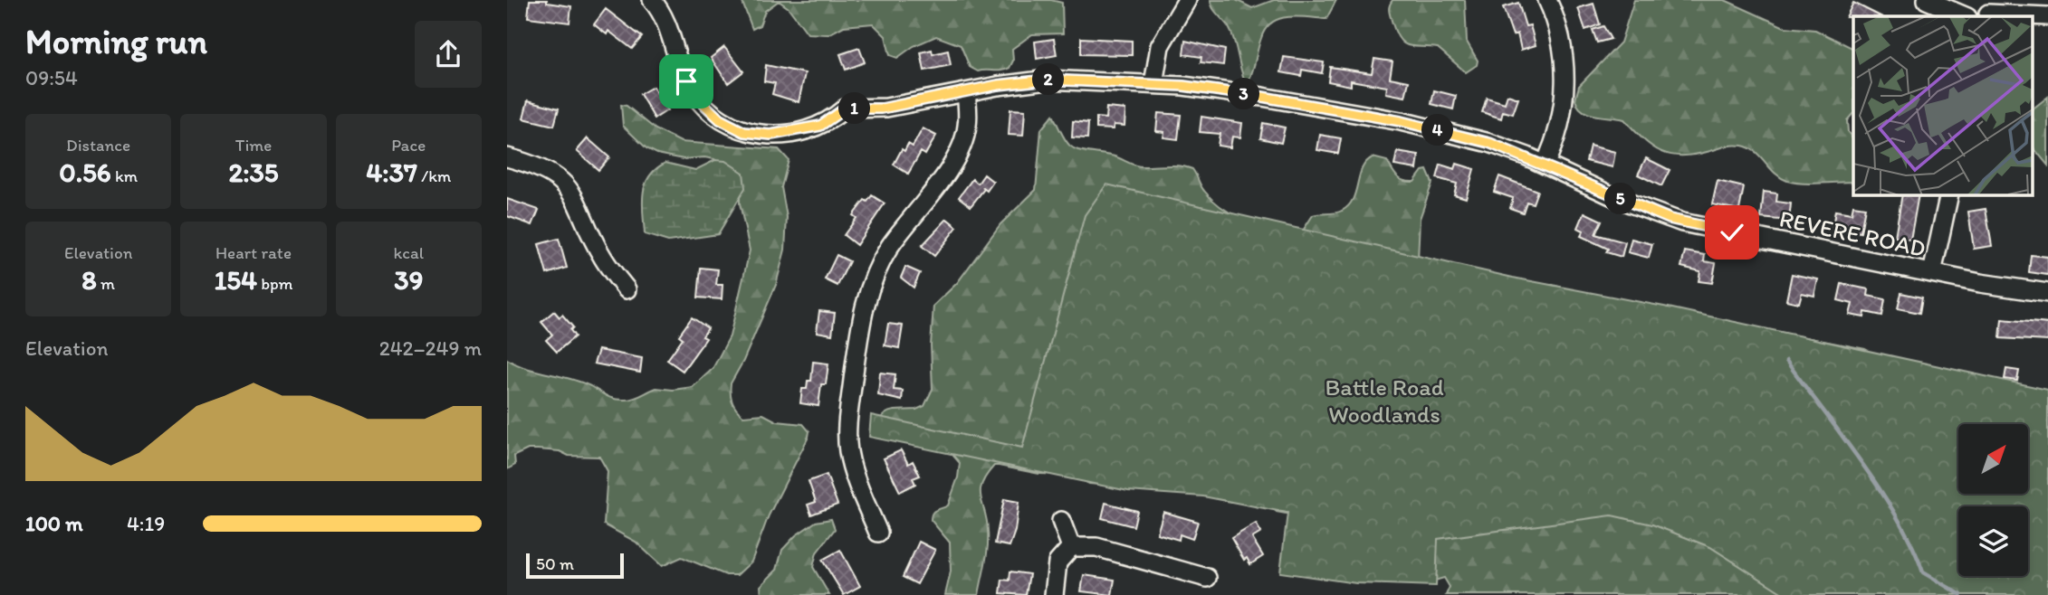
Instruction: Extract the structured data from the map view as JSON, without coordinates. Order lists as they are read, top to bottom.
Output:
{
  "streets": {
    "street": ["REVERE ROAD"]
  },
  "parks": ["Battle Road Woodlands"],
  "scale_bar": "50 m",
  "north": "top right",
  "page": {
    "heading": ["Morning run", "09:54"],
    "pins": [
      "2",
      "3",
      "1",
      "4",
      "5"
    ],
    "stats": [
      ["Distance", "0.56 km"],
      ["Time", "2:35"],
      ["Pace", "4:37 /km"],
      ["Elevation", "8 m"],
      ["Heart rate", "154 bpm"],
      ["kcal", "39"]
    ],
    "chart": ["Elevation", "242–249 m"],
    "list": [
      {
        "name": "100 m",
        "note": "4:19"
      }
    ],
    "scale": "50 m"
  }
}
